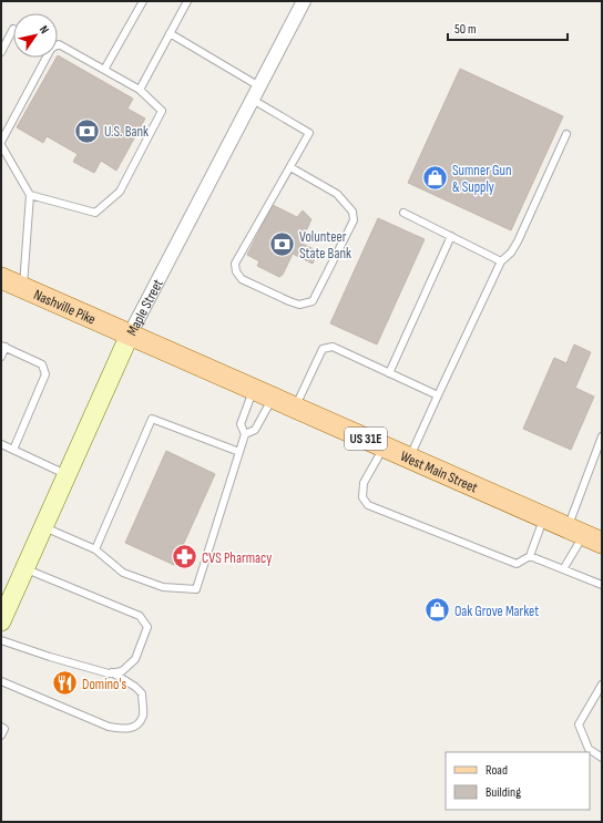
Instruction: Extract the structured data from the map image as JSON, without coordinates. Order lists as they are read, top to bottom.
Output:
{
  "streets": {
    "main road": ["Nashville Pike", "US 31E", "West Main Street"],
    "street": ["Maple Street"]
  },
  "crossings": [
    ["Nashville Pike", "Maple Street"],
    ["Nashville Pike", "West Main Street"],
    ["Maple Street", "West Main Street"]
  ],
  "places": {
    "bank": ["U.S. Bank", "Volunteer State Bank"],
    "shop": ["Sumner Gun & Supply", "Oak Grove Market"],
    "pharmacy": ["CVS Pharmacy"],
    "restaurant": ["Domino's"]
  },
  "legend": ["Road", "Building"],
  "scale_bar": "50 m",
  "north": "top right"
}
